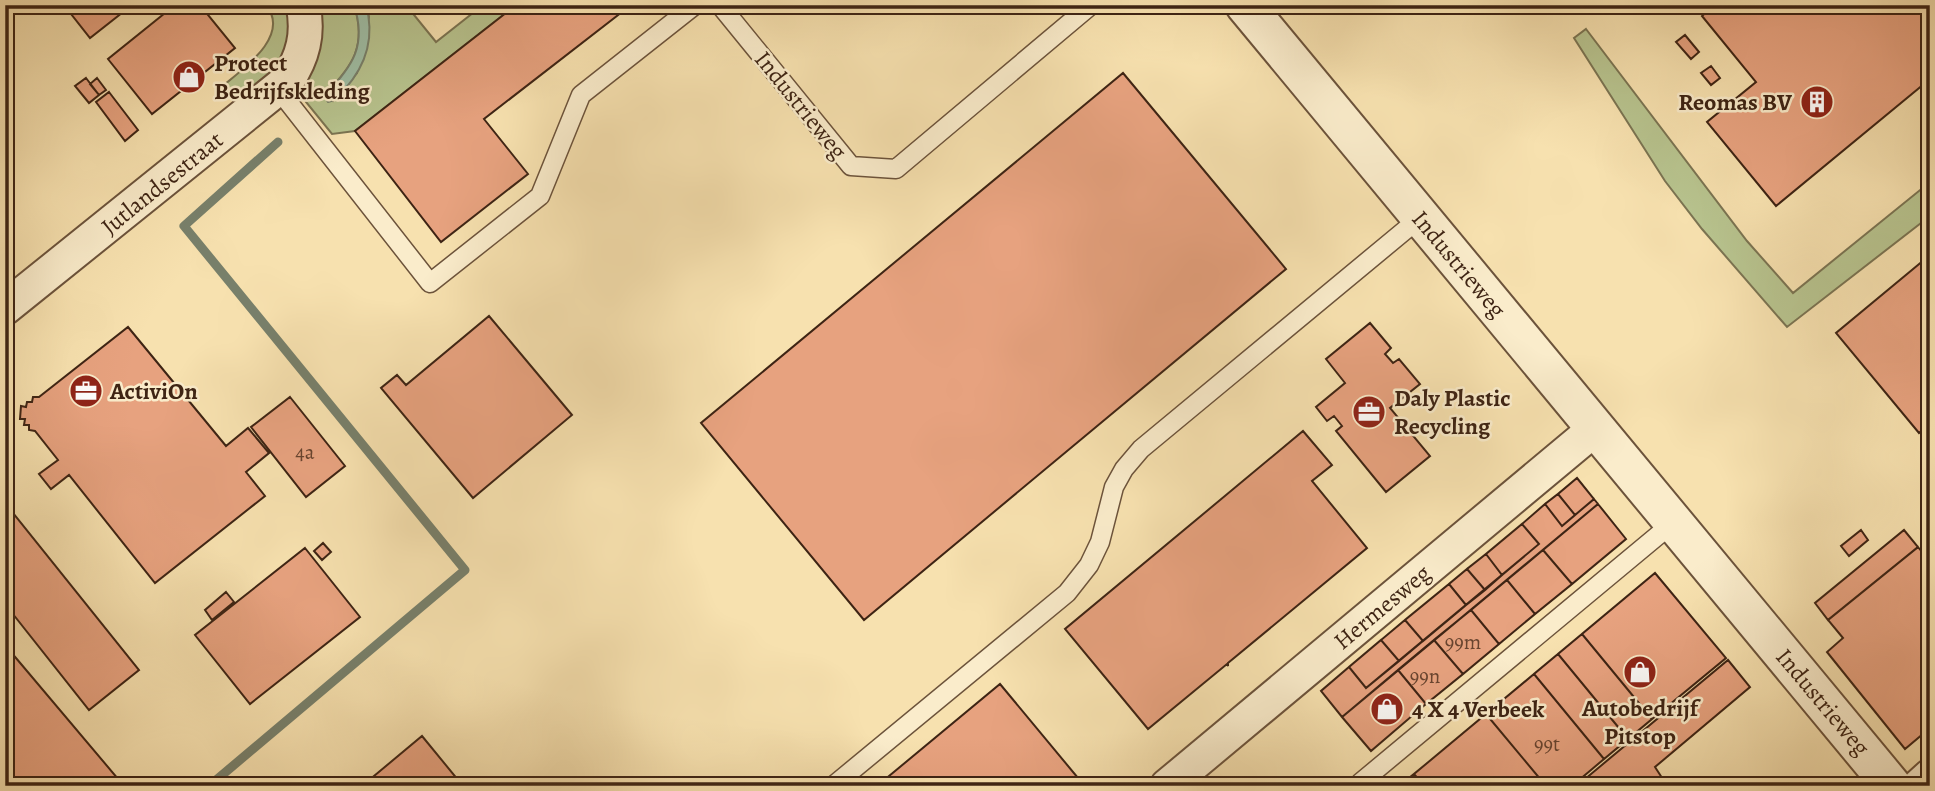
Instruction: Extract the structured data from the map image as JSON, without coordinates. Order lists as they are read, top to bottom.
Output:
{
  "streets": {
    "street": ["Industrieweg", "Jutlandsestraat", "Hermesweg"]
  },
  "crossings": [
    ["Industrieweg", "Hermesweg"]
  ],
  "places": {
    "shop": ["Protect Bedrijfskleding", "Autobedrijf Pitstop", "4 X 4 Verbeek"],
    "building": ["Reomas BV"],
    "office": ["ActiviOn", "Daly Plastic Recycling"]
  },
  "house_numbers": [
    "4a",
    "99m",
    "99n",
    "99t"
  ]
}
